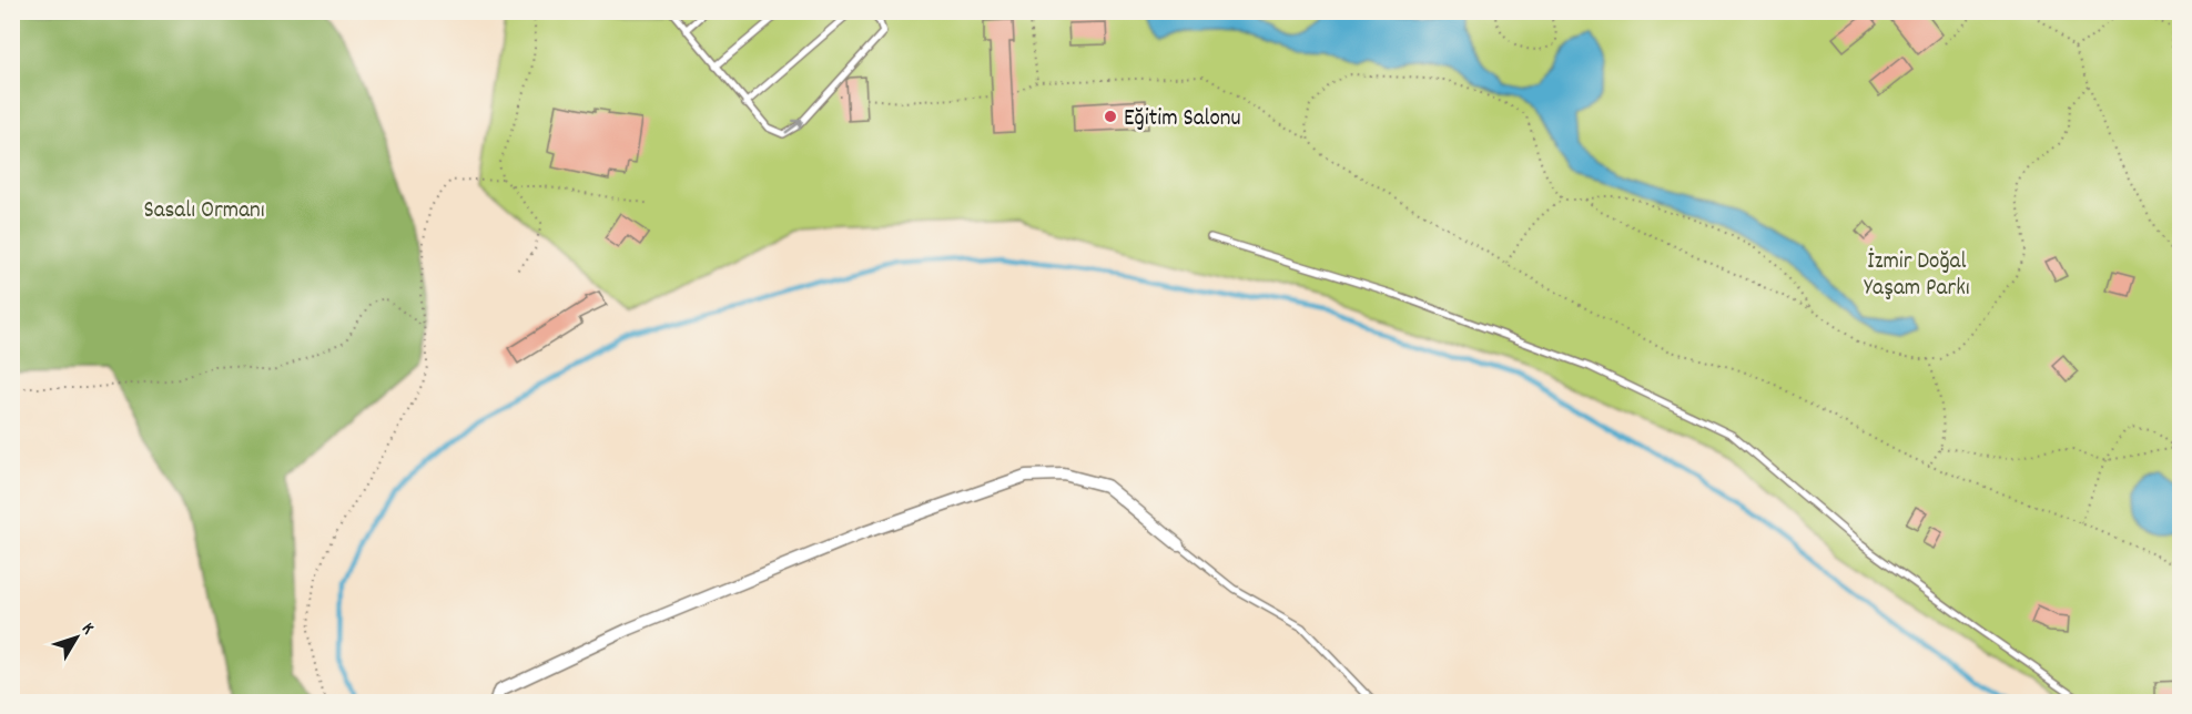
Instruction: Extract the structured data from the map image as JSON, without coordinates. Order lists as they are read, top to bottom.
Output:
{
  "parks": ["Sasalı Ormanı", "İzmir Doğal Yaşam Parkı"],
  "places": ["Eğitim Salonu"],
  "north": "top right"
}
